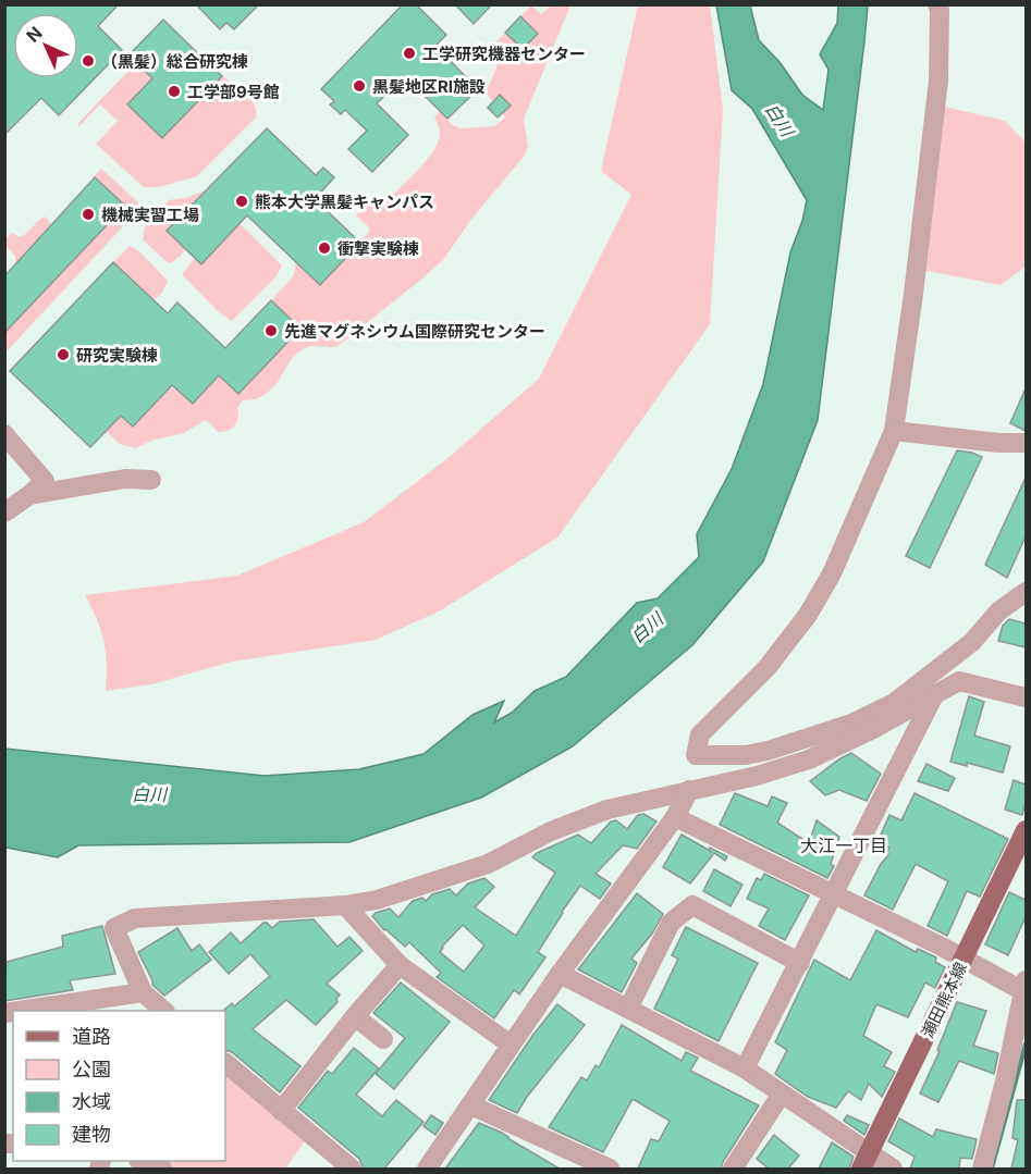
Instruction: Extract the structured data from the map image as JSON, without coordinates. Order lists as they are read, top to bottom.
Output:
{
  "streets": {
    "main road": ["瀬田熊本線"]
  },
  "districts": ["大江一丁目"],
  "water": ["白川"],
  "places": [
    "工学研究機器センター",
    "（黒髪）総合研究棟",
    "黒髪地区RI施設",
    "工学部9号館",
    "熊本大学黒髪キャンパス",
    "機械実習工場",
    "衝撃実験棟",
    "先進マグネシウム国際研究センター",
    "研究実験棟"
  ],
  "legend": [
    "道路",
    "公園",
    "水域",
    "建物"
  ],
  "north": "top left"
}
